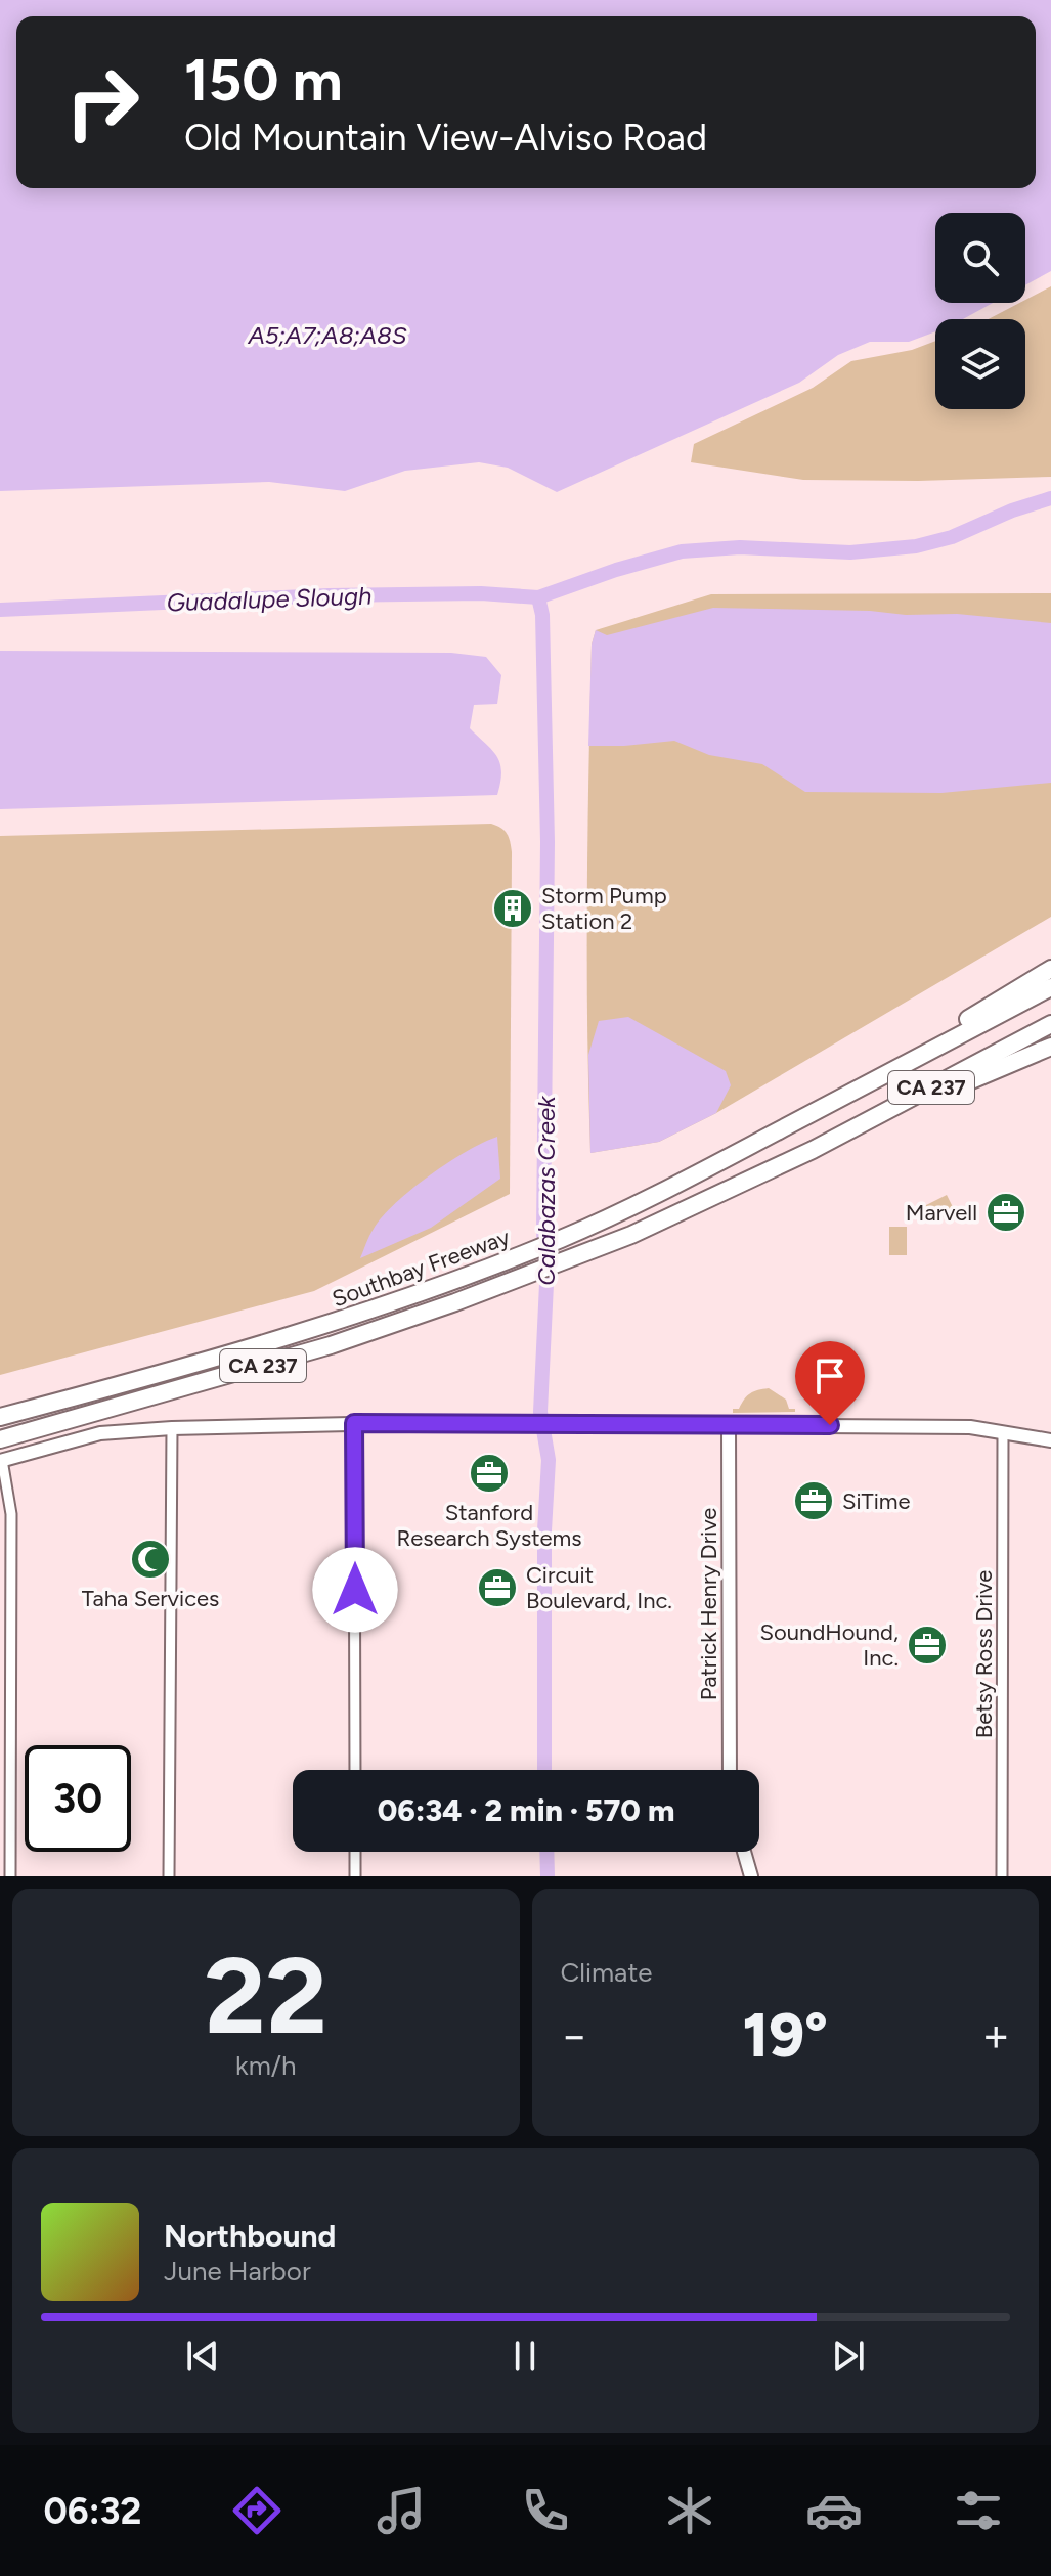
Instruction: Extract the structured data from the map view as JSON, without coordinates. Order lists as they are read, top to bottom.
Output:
{
  "streets": {
    "highway": ["CA 237", "Southbay Freeway"],
    "street": ["Patrick Henry Drive", "Betsy Ross Drive"]
  },
  "water": ["A5;A7;A8;A8S", "Guadalupe Slough", "Calabazas Creek"],
  "places": {
    "building": ["Storm Pump Station 2"],
    "office": [
      "Marvell",
      "Stanford Research Systems",
      "SiTime",
      "Circuit Boulevard, Inc.",
      "SoundHound, Inc."
    ],
    "mosque": ["Taha Services"]
  },
  "page": {
    "turn": ["150 m", "Old Mountain View-Alviso Road"],
    "limit": "30",
    "trip": "06:34 · 2 min · 570 m",
    "tile": [
      ["22", "km/h"],
      "Climate"
    ],
    "heat": ["−", "19°", "+"],
    "song": ["Northbound", "June Harbor"],
    "tabs": "06:32"
  }
}
